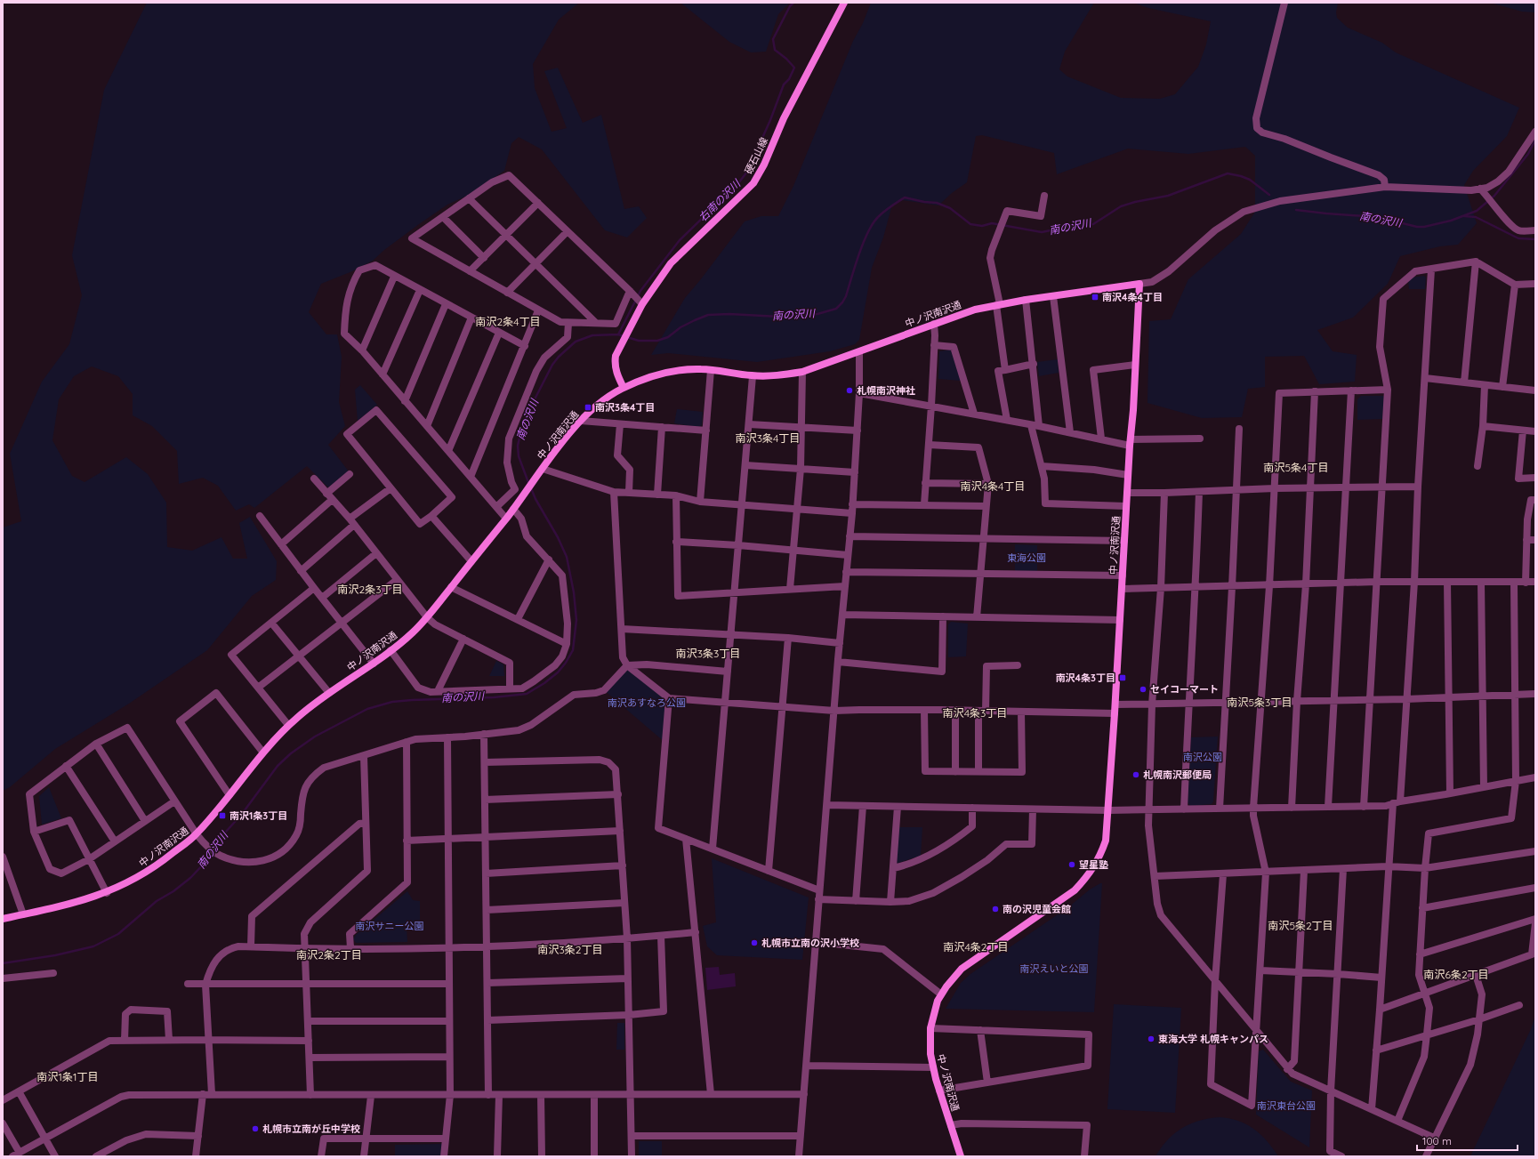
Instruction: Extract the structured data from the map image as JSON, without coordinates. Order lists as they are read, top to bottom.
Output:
{
  "streets": {
    "street": ["硬石山線", "中ノ沢南沢通"]
  },
  "crossings": [
    ["硬石山線", "中ノ沢南沢通"]
  ],
  "districts": [
    "南沢2条4丁目",
    "南沢3条4丁目",
    "南沢5条4丁目",
    "南沢4条4丁目",
    "南沢2条3丁目",
    "南沢3条3丁目",
    "南沢5条3丁目",
    "南沢4条3丁目",
    "南沢5条2丁目",
    "南沢4条2丁目",
    "南沢3条2丁目",
    "南沢2条2丁目",
    "南沢6条2丁目",
    "南沢1条1丁目"
  ],
  "water": ["右南の沢川", "南の沢川"],
  "parks": [
    "東海公園",
    "南沢あすなろ公園",
    "南沢公園",
    "南沢サニー公園",
    "南沢えいと公園",
    "南沢東台公園"
  ],
  "places": {
    "transit": [
      "南沢4条4丁目",
      "南沢3条4丁目",
      "南沢4条3丁目",
      "南沢1条3丁目"
    ],
    "other": [
      "札幌南沢神社",
      "セイコーマート",
      "札幌南沢郵便局",
      "望星塾",
      "南の沢児童会館",
      "札幌市立南の沢小学校",
      "東海大学 札幌キャンパス",
      "札幌市立南が丘中学校"
    ]
  },
  "scale_bar": "100 m"
}
